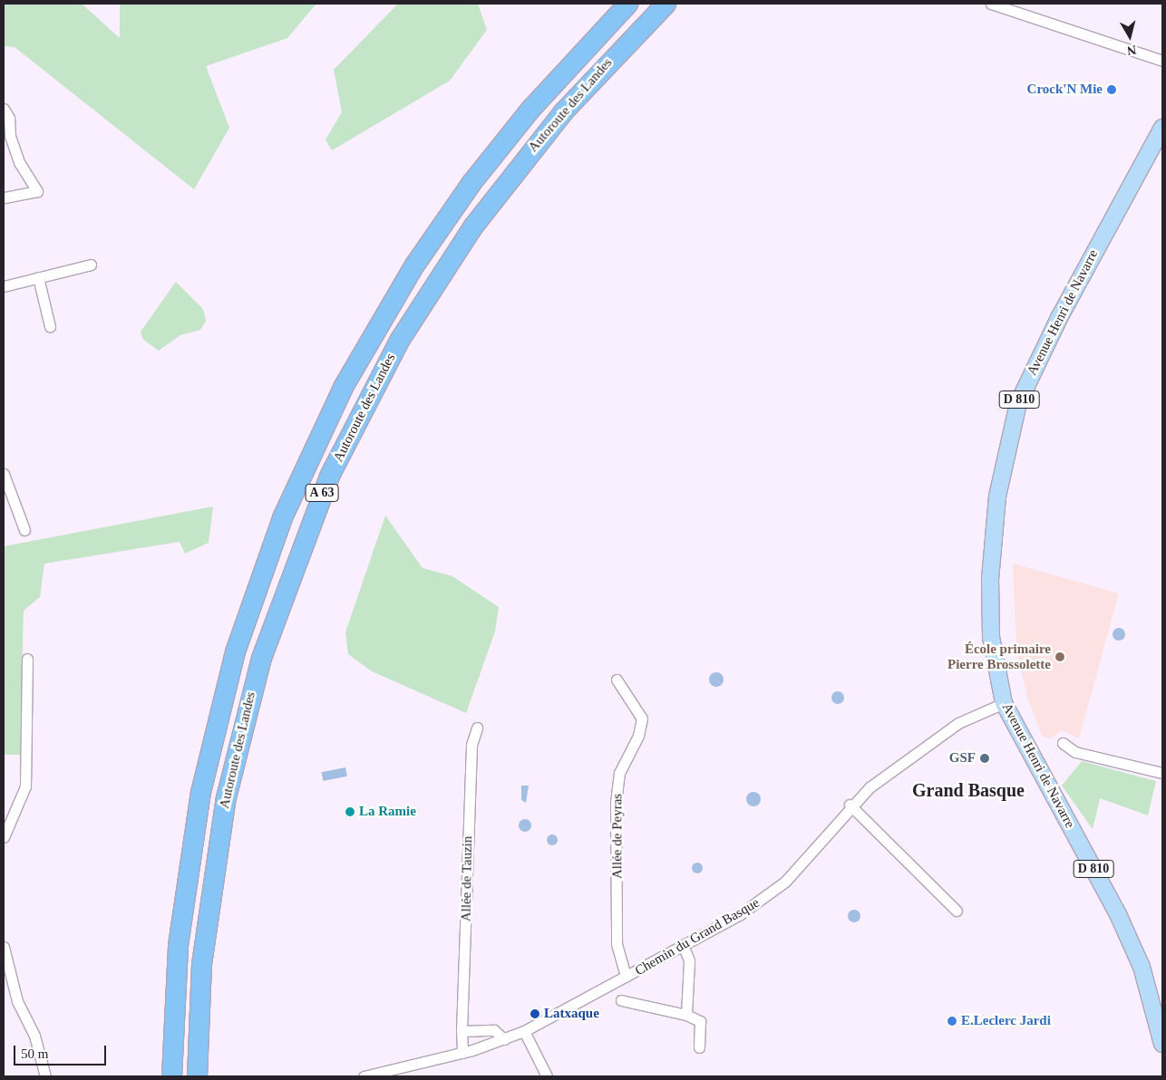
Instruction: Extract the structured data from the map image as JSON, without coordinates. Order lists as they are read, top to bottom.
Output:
{
  "streets": {
    "highway": ["Autoroute des Landes", "A 63"],
    "main road": ["Avenue Henri de Navarre", "D 810"],
    "street": ["Allée de Peyras", "Allée de Tauzin", "Chemin du Grand Basque"]
  },
  "crossings": [
    ["Avenue Henri de Navarre", "Chemin du Grand Basque"],
    ["Allée de Peyras", "Chemin du Grand Basque"],
    ["Allée de Tauzin", "Chemin du Grand Basque"]
  ],
  "districts": ["Grand Basque"],
  "places": [
    "Crock'N Mie",
    "École primaire Pierre Brossolette",
    "GSF",
    "La Ramie",
    "Latxaque",
    "E.Leclerc Jardi"
  ],
  "scale_bar": "50 m",
  "north": "bottom"
}
